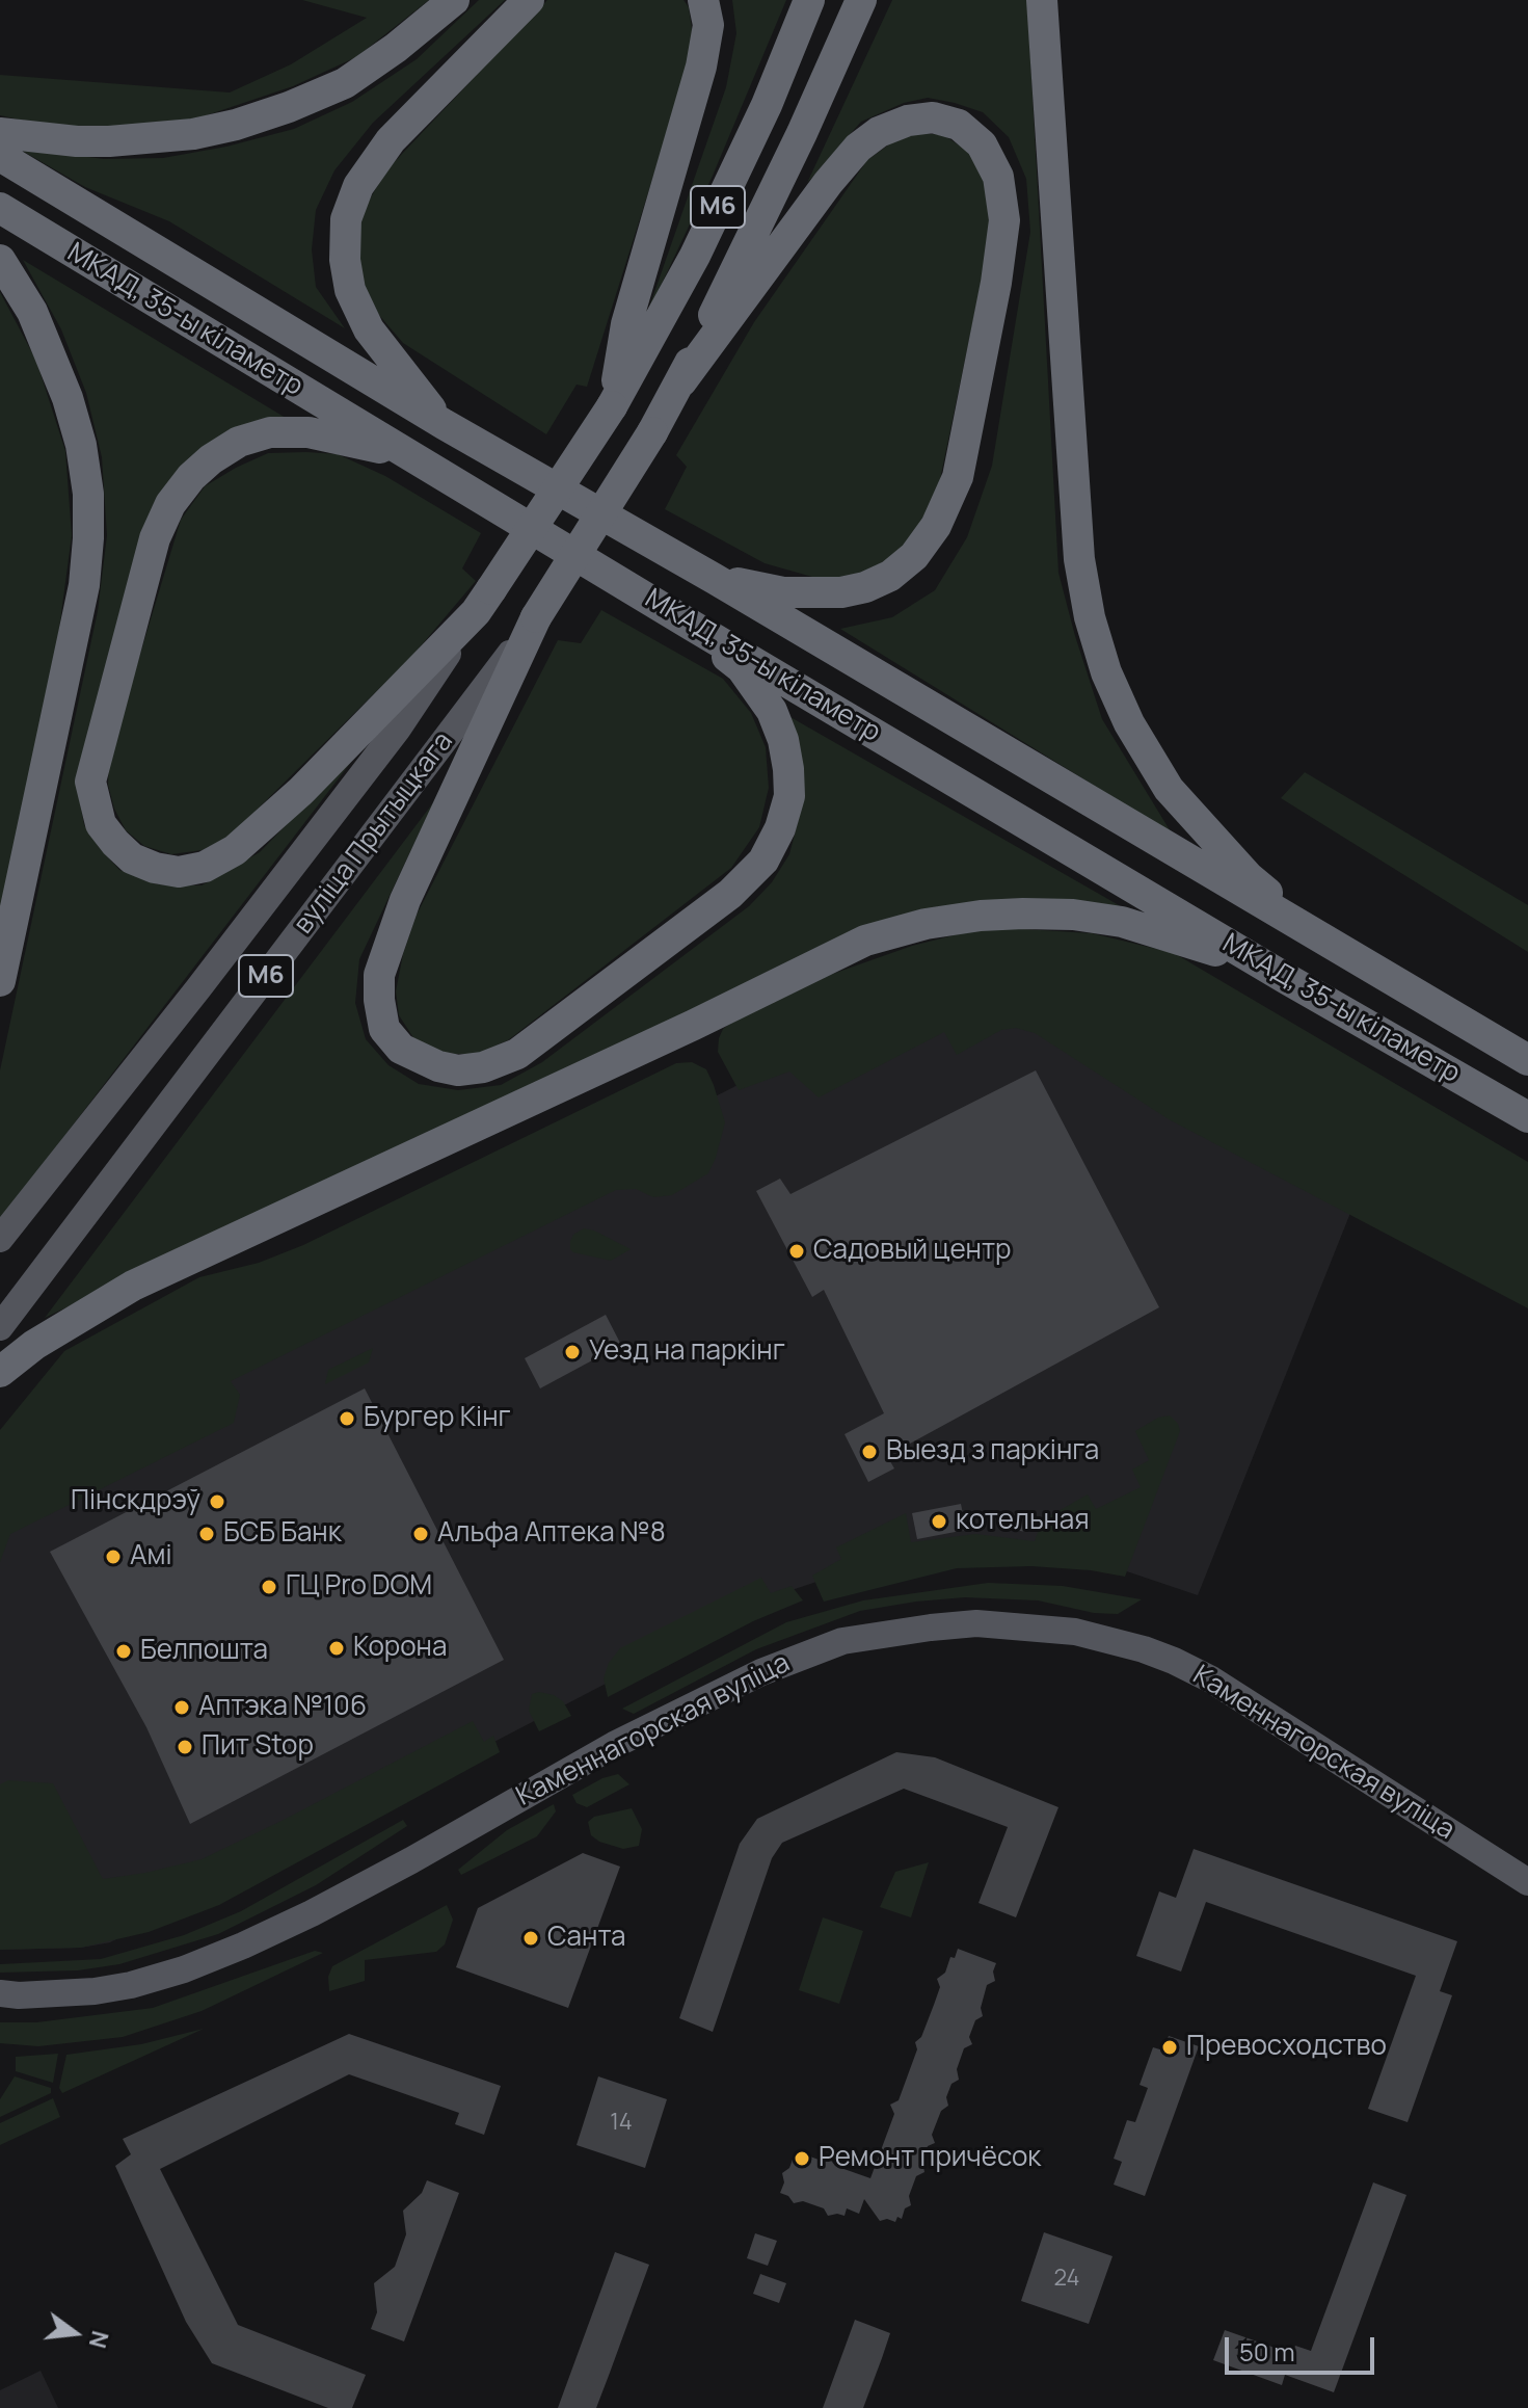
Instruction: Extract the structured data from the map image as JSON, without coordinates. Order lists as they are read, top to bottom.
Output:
{
  "streets": {
    "highway": ["М6", "МКАД, 35-ы кіламетр"],
    "main road": ["вуліца Прытыцкага", "Каменнагорская вуліца"]
  },
  "crossings": [
    ["М6", "вуліца Прытыцкага"]
  ],
  "places": [
    "Садовый центр",
    "Уезд на паркінг",
    "Бургер Кінг",
    "Выезд з паркінга",
    "Пінскдрэў",
    "котельная",
    "БСБ Банк",
    "Альфа Аптека №8",
    "Амі",
    "ГЦ Pro DOM",
    "Корона",
    "Белпошта",
    "Аптэка №106",
    "Пит Stop",
    "Санта",
    "Превосходство",
    "Ремонт причёсок"
  ],
  "house_numbers": ["14", "24"],
  "scale_bar": "50 m",
  "north": "right"
}
